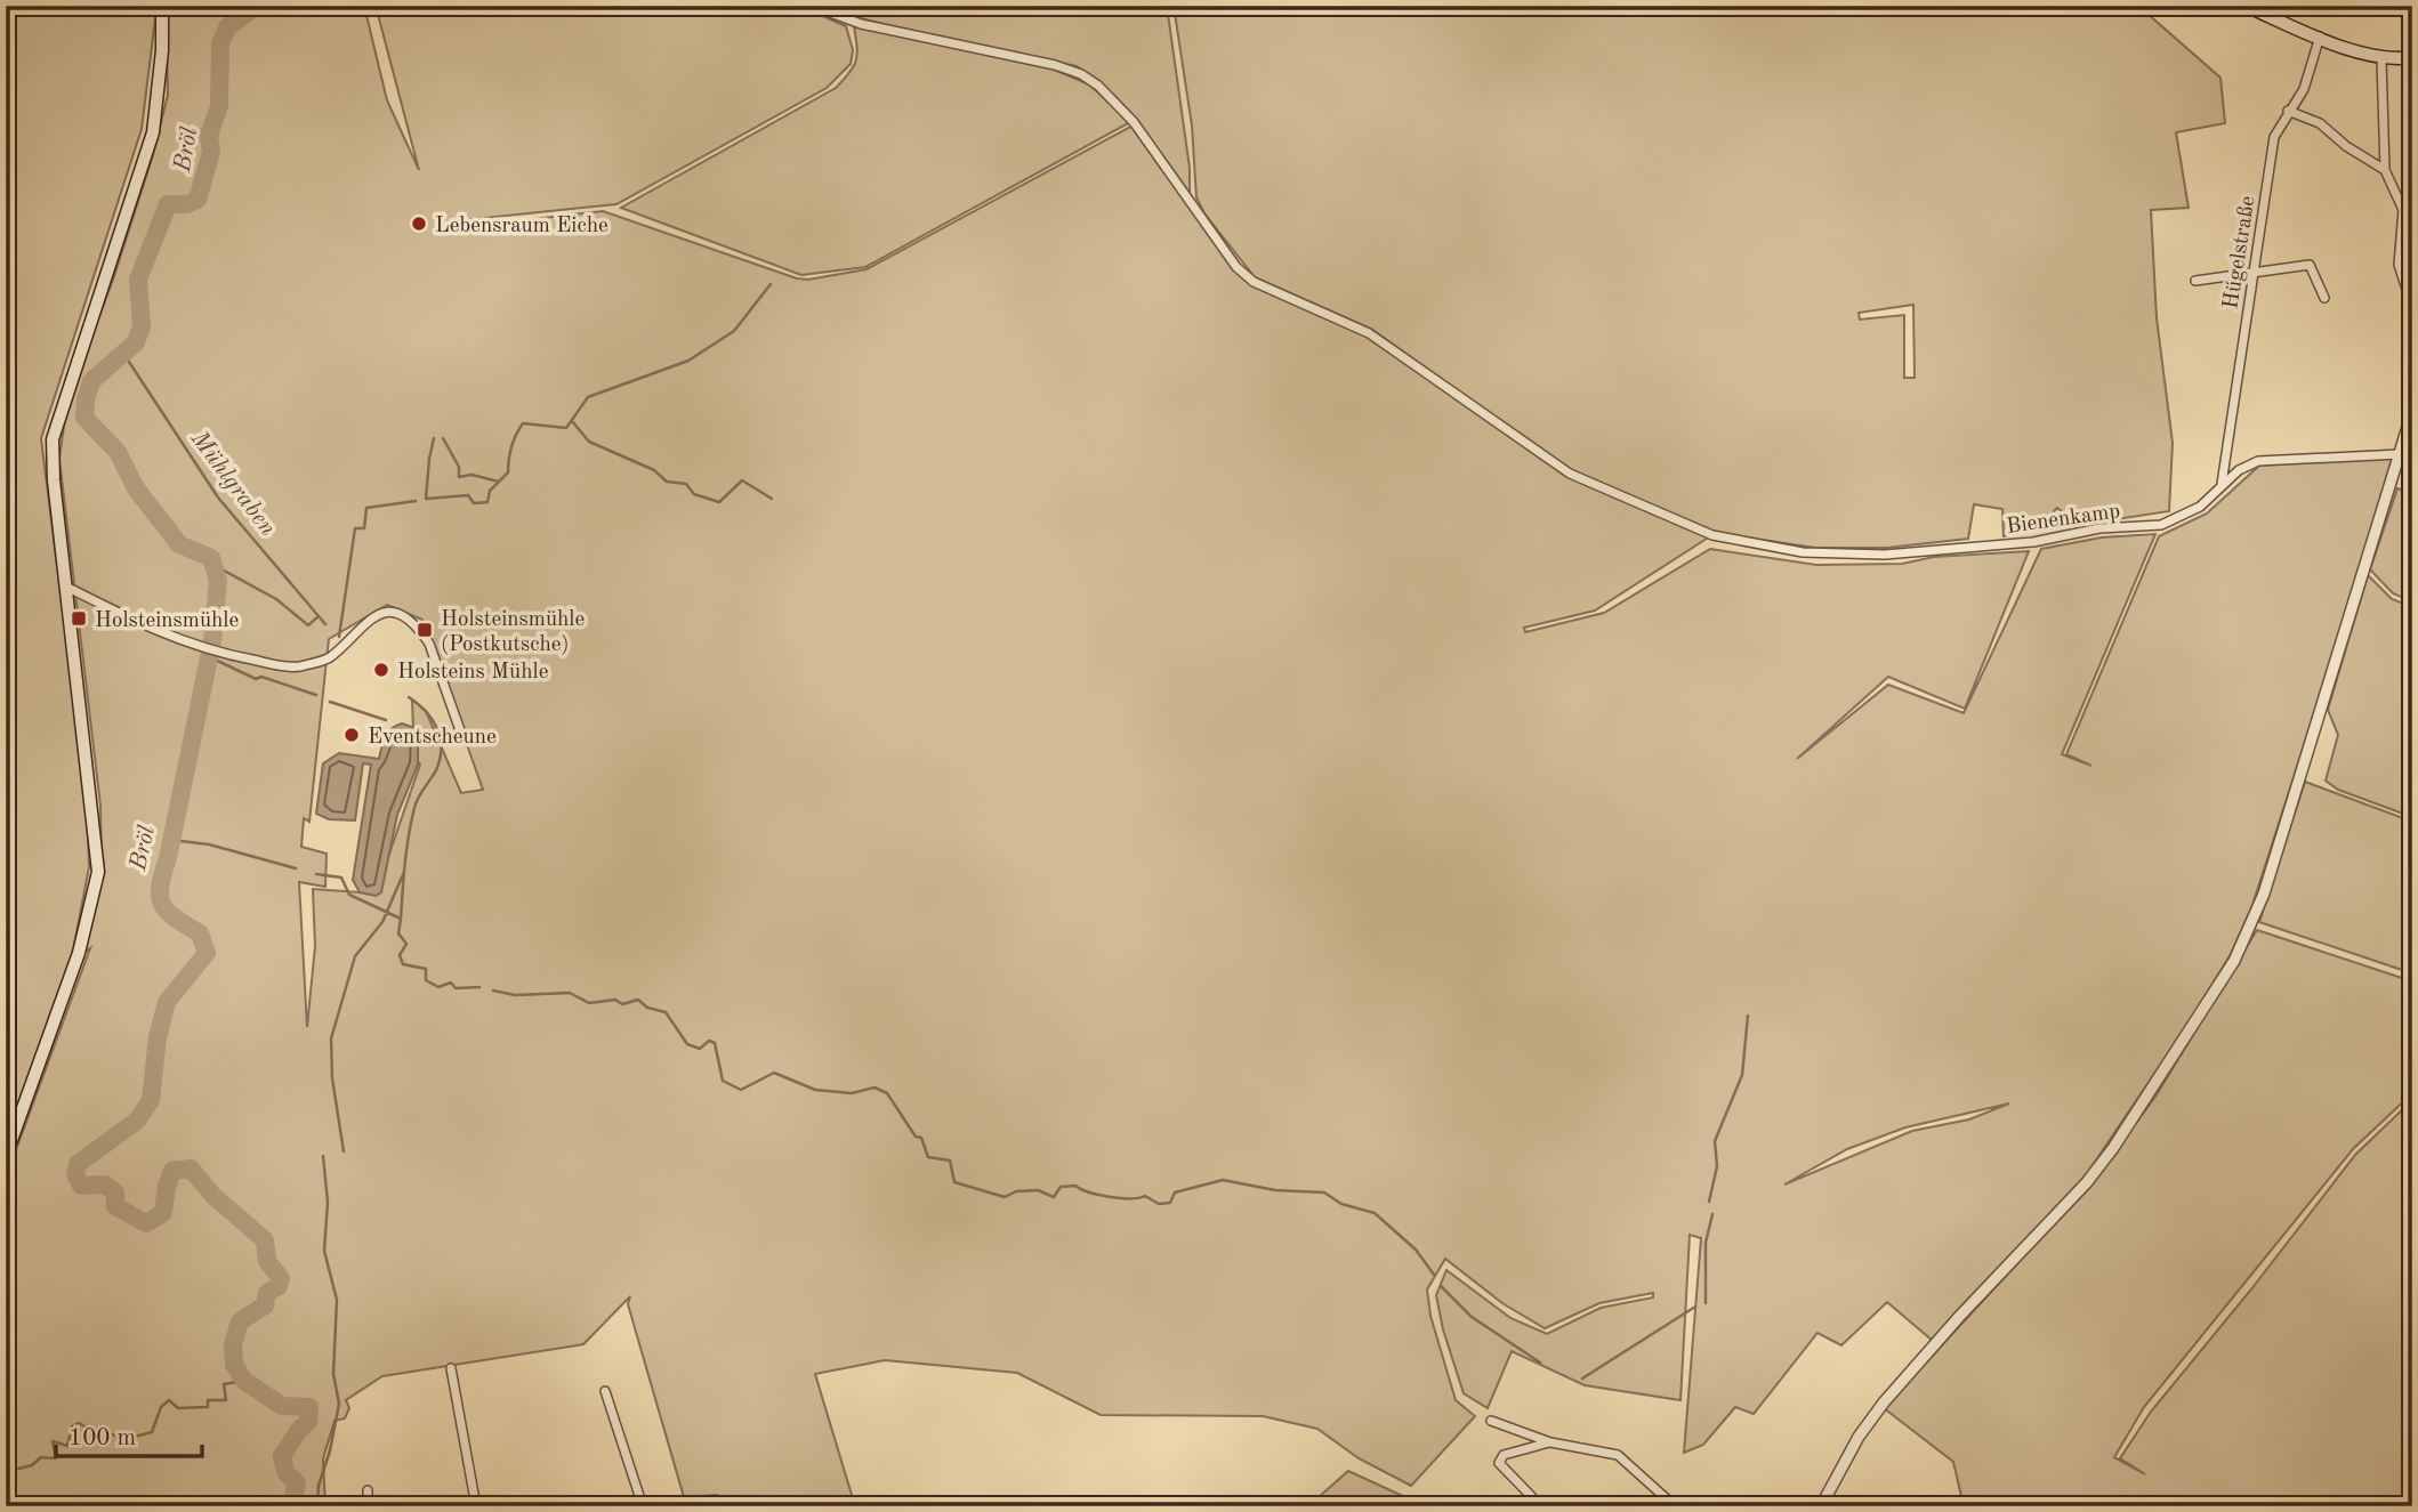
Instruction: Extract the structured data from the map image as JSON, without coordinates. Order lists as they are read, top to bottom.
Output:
{
  "streets": {
    "street": ["Hügelstraße", "Bienenkamp"]
  },
  "crossings": [
    ["Hügelstraße", "Bienenkamp"]
  ],
  "water": ["Bröl", "Mühlgraben"],
  "places": {
    "other": ["Lebensraum Eiche", "Holsteins Mühle", "Eventscheune"],
    "transit": ["Holsteinsmühle", "Holsteinsmühle (Postkutsche)"]
  },
  "scale_bar": "100 m"
}
